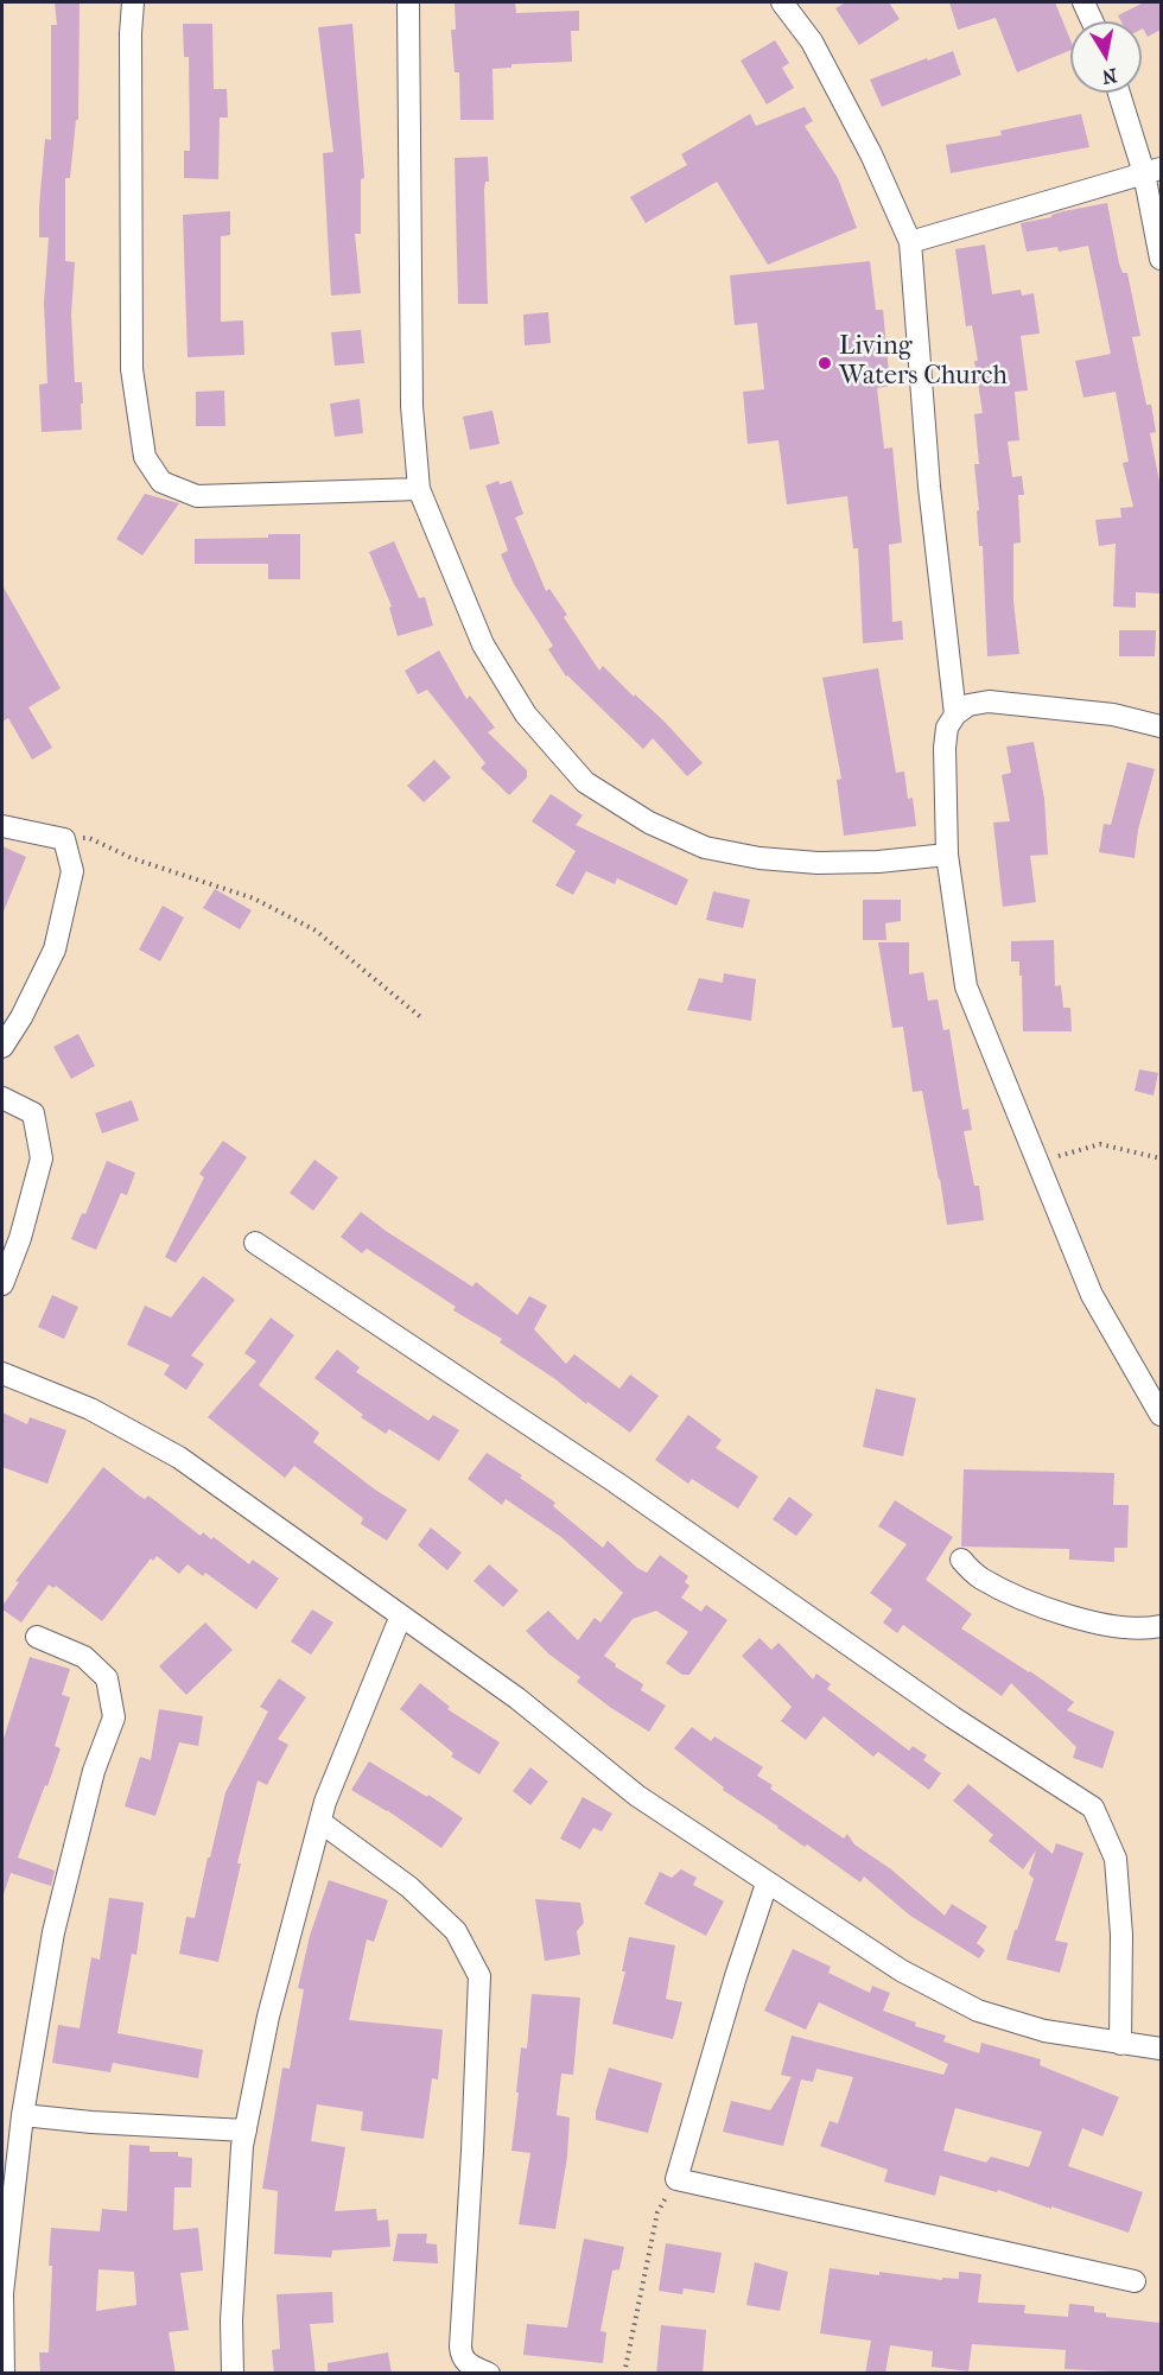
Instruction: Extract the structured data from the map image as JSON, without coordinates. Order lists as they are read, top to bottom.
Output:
{
  "places": ["Living Waters Church"],
  "north": "bottom"
}
